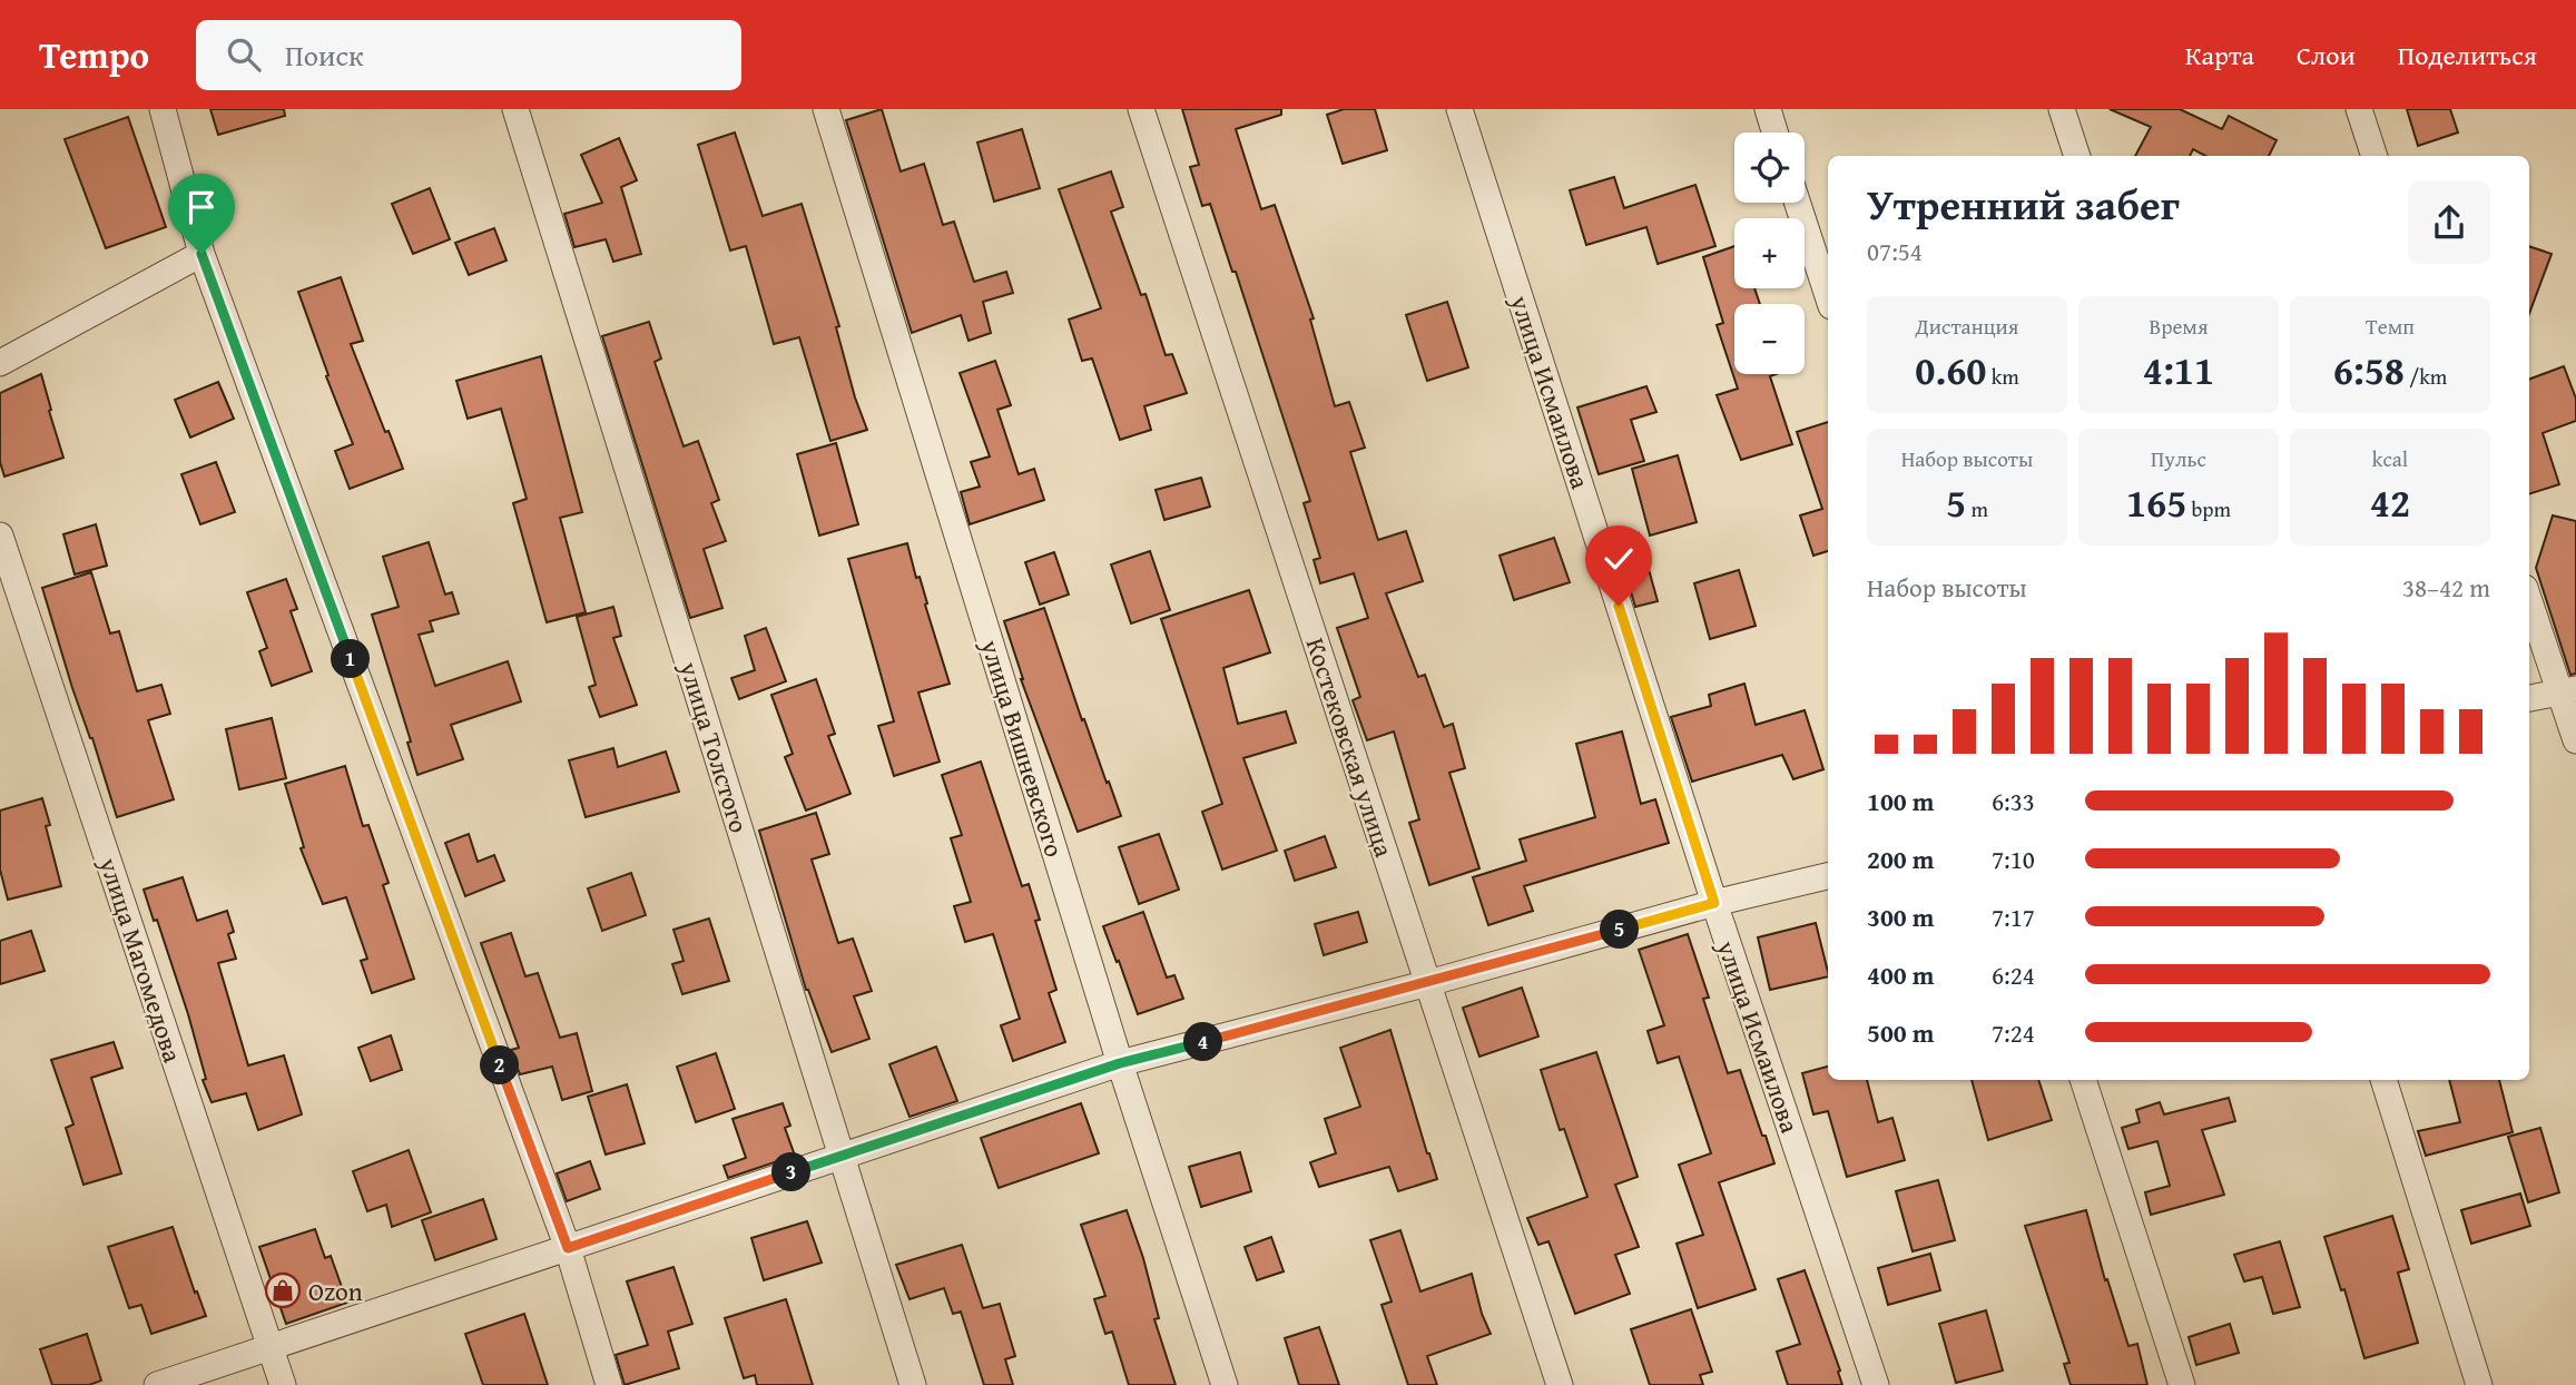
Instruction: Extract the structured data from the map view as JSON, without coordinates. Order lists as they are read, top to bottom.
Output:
{
  "streets": {
    "street": [
      "улица Исмаилова",
      "улица Толстого",
      "Костековская улица",
      "улица Вишневского",
      "улица Магомедова"
    ]
  },
  "places": {
    "shop": ["Ozon"]
  },
  "page": {
    "header": "Tempo",
    "search": "Поиск",
    "nav": ["Карта", "Слои", "Поделиться"],
    "map_buttons": ["+", "−"],
    "heading": ["Утренний забег", "07:54"],
    "stats": [
      ["Дистанция", "0.60 km"],
      ["Время", "4:11"],
      ["Темп", "6:58 /km"],
      ["Набор высоты", "5 m"],
      ["Пульс", "165 bpm"],
      ["kcal", "42"]
    ],
    "chart": ["Набор высоты", "38–42 m"],
    "pins": [
      "1",
      "5",
      "4",
      "2",
      "3"
    ],
    "list": [
      {
        "name": "100 m",
        "note": "6:33"
      },
      {
        "name": "200 m",
        "note": "7:10"
      },
      {
        "name": "300 m",
        "note": "7:17"
      },
      {
        "name": "400 m",
        "note": "6:24"
      },
      {
        "name": "500 m",
        "note": "7:24"
      }
    ]
  }
}
